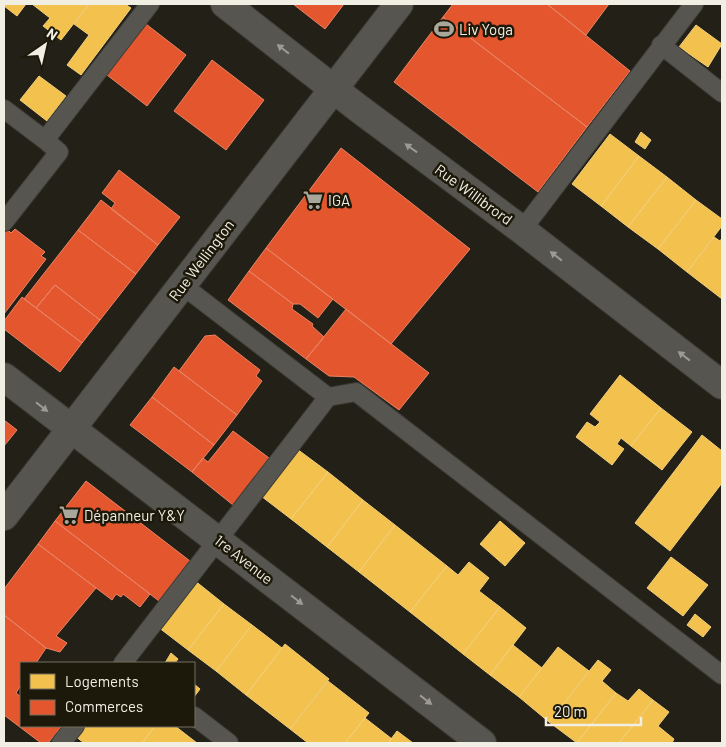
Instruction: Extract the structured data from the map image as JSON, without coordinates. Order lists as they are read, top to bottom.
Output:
{
  "streets": {
    "street": ["Rue Willibrord", "Rue Wellington", "1re Avenue"]
  },
  "crossings": [
    ["Rue Willibrord", "Rue Wellington"],
    ["Rue Wellington", "1re Avenue"]
  ],
  "one_way": ["Rue Willibrord", "1re Avenue"],
  "places": {
    "sports": ["Liv Yoga"],
    "supermarket": ["IGA", "Dépanneur Y&Y"]
  },
  "legend": ["Logements", "Commerces"],
  "scale_bar": "20 m",
  "north": "top right"
}
